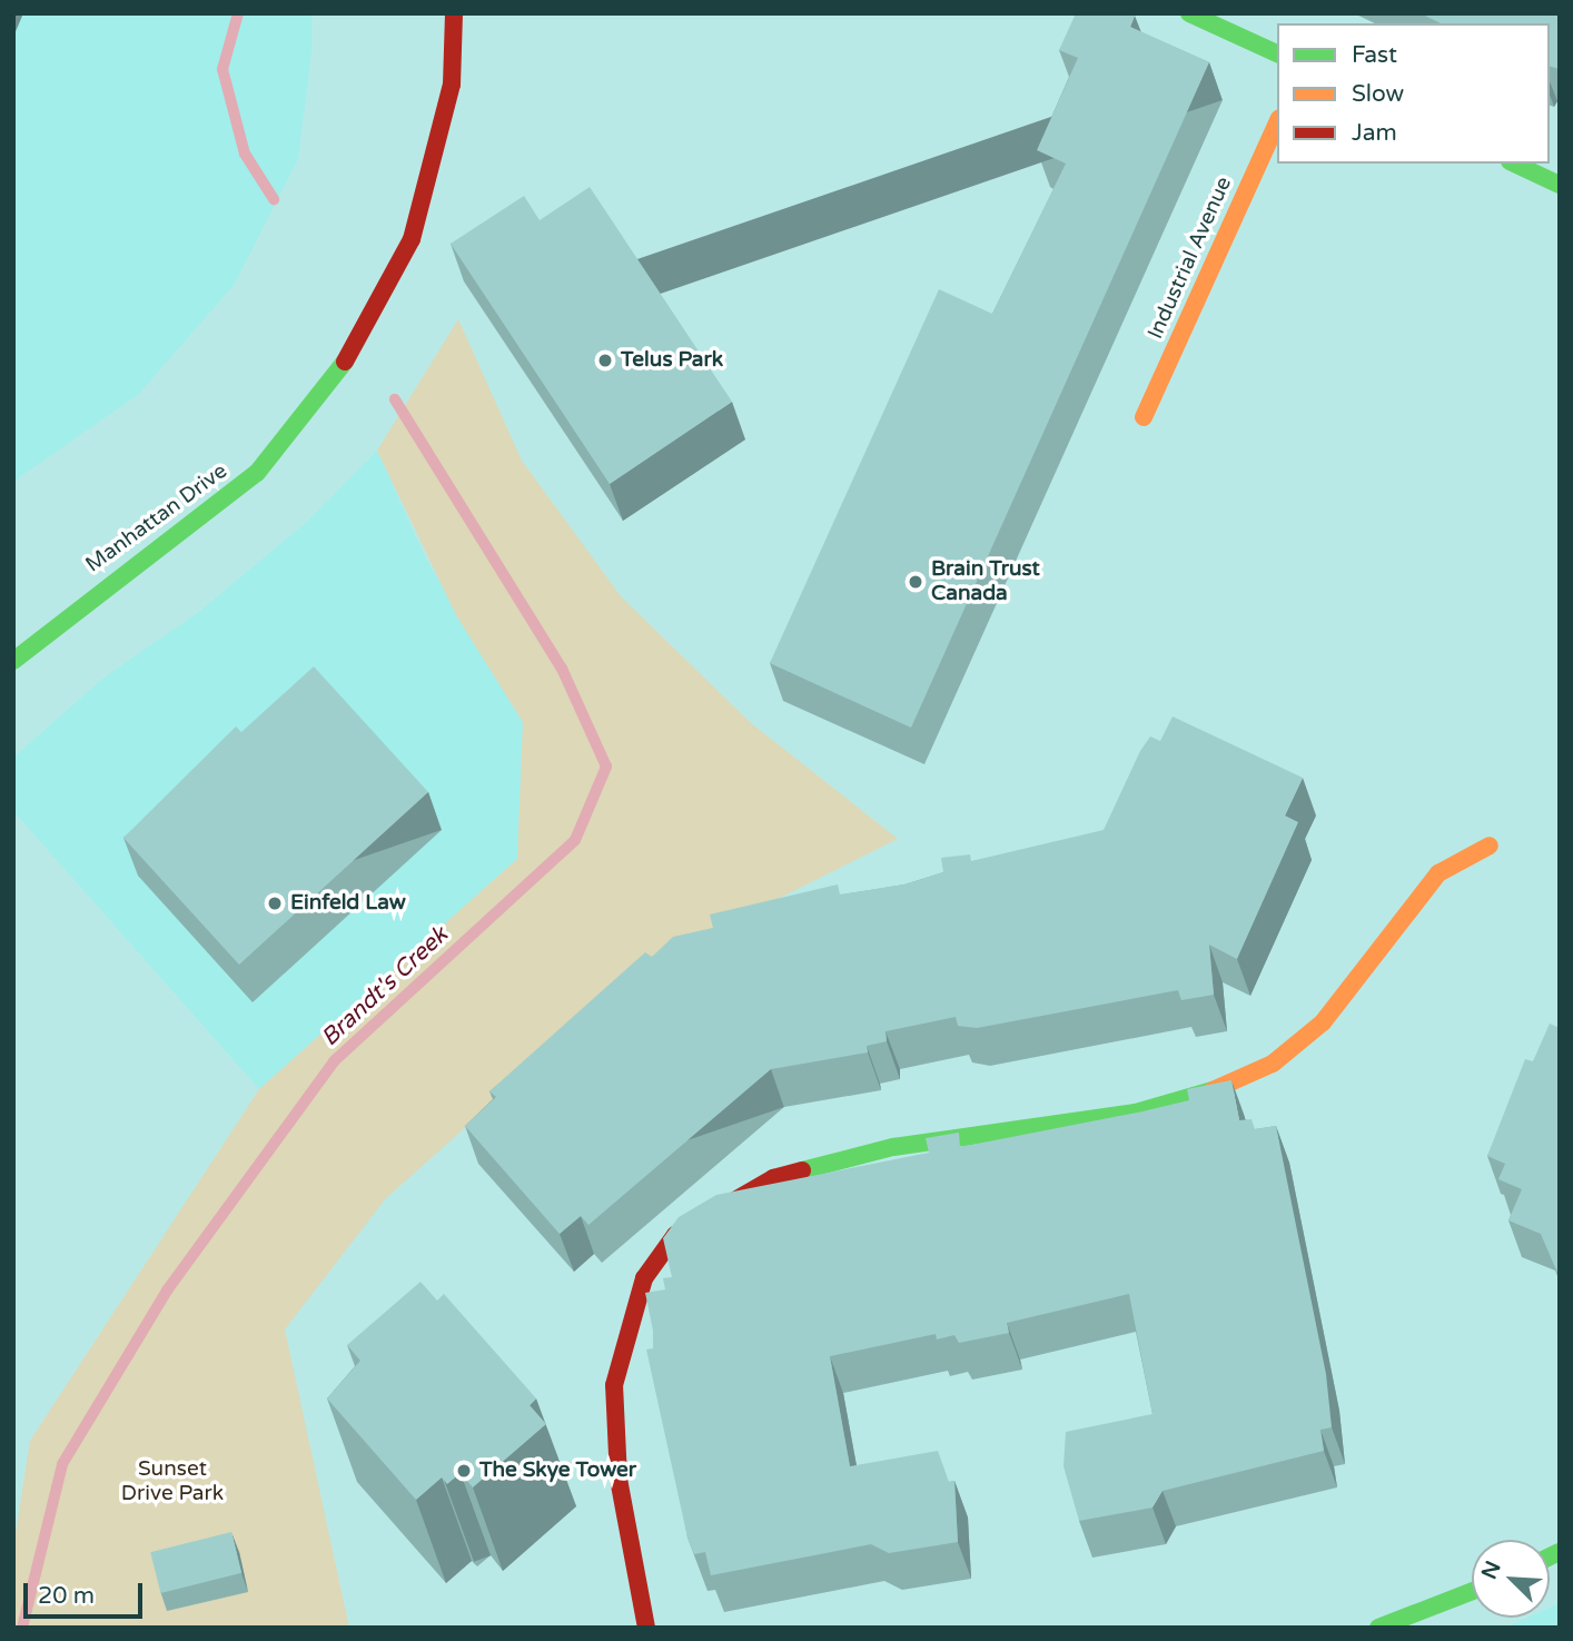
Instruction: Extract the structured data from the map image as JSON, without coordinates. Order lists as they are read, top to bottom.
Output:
{
  "streets": {
    "street": ["Industrial Avenue", "Manhattan Drive"]
  },
  "water": ["Brandt's Creek"],
  "parks": ["Sunset Drive Park"],
  "places": [
    "Telus Park",
    "Brain Trust Canada",
    "Einfeld Law",
    "The Skye Tower"
  ],
  "legend": ["Fast", "Slow", "Jam"],
  "scale_bar": "20 m",
  "north": "top left"
}
